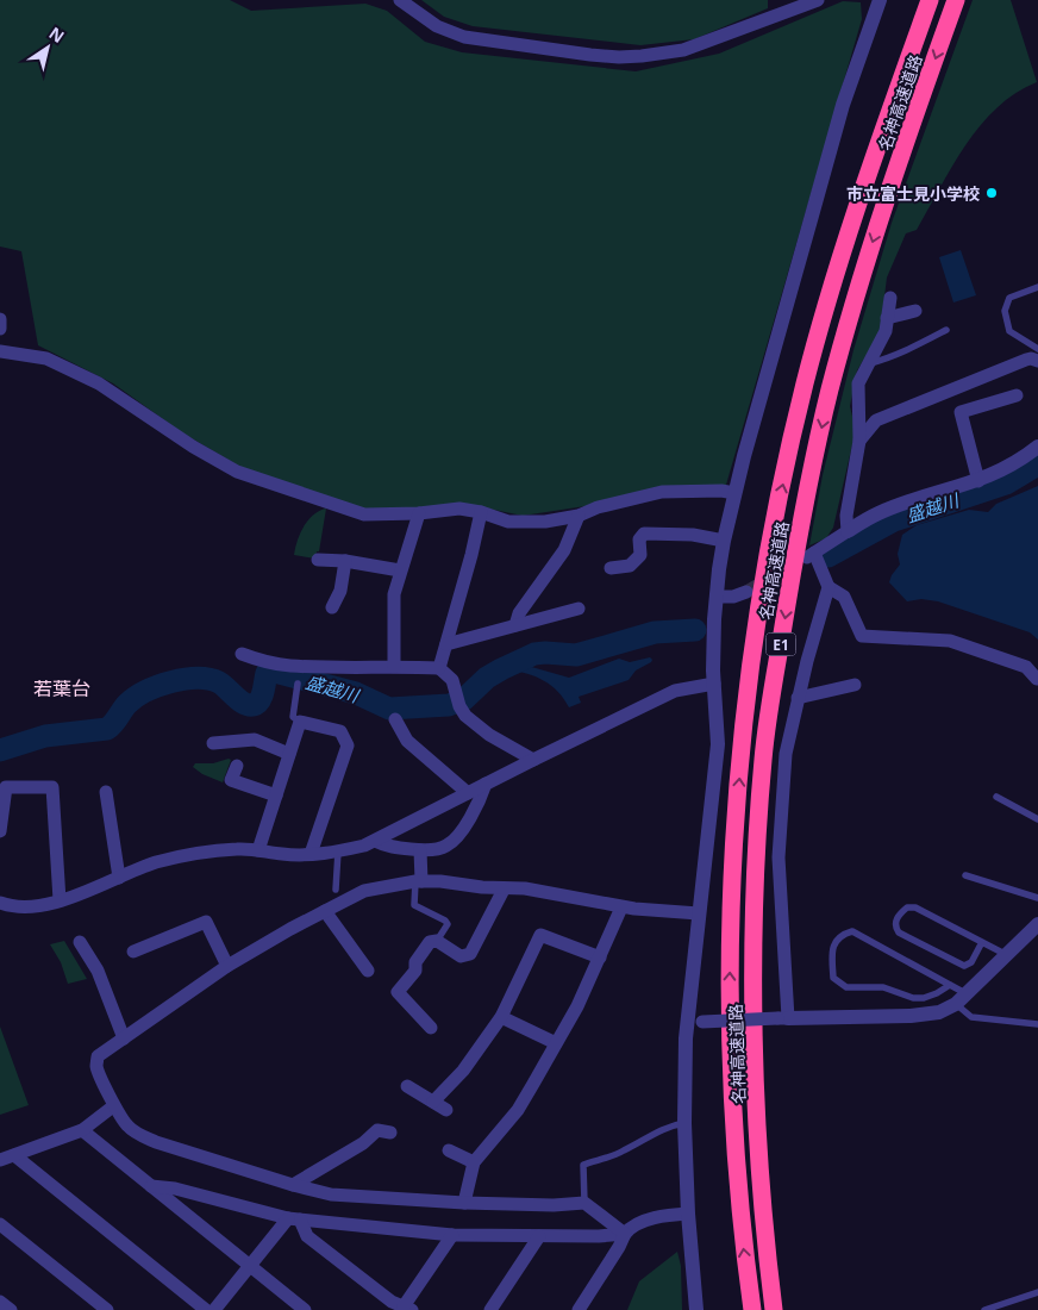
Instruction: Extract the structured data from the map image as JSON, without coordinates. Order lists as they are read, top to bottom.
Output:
{
  "streets": {
    "highway": ["名神高速道路", "E1"]
  },
  "districts": ["若葉台"],
  "water": ["盛越川"],
  "places": ["市立富士見小学校"],
  "north": "top right"
}
